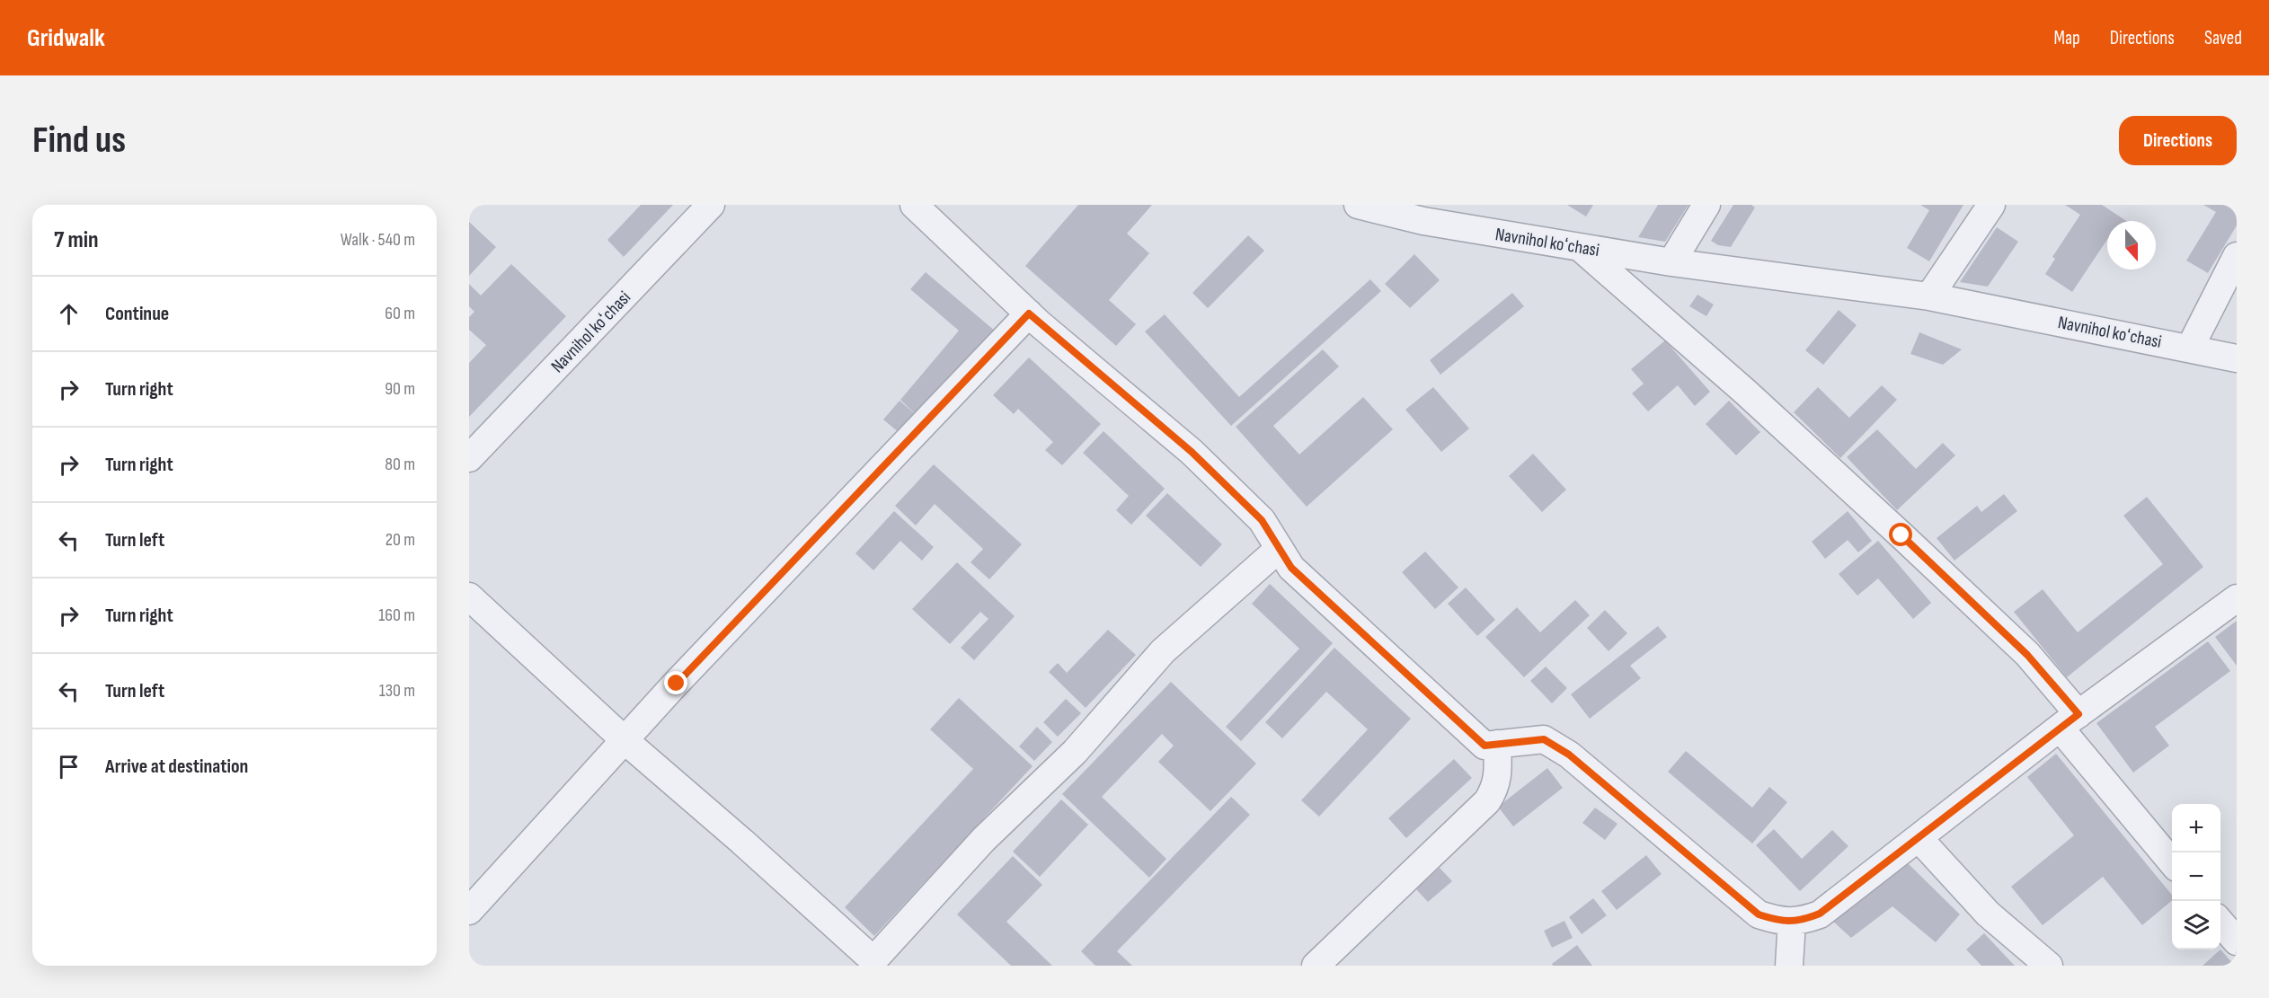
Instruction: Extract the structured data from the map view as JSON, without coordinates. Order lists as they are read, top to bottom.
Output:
{
  "streets": {
    "street": ["Navnihol koʻchasi"]
  },
  "north": "bottom",
  "page": {
    "header": "Gridwalk",
    "nav": ["Map", "Directions", "Saved"],
    "buttons": "Directions",
    "title": "Find us",
    "heading": ["7 min", "Walk · 540 m"],
    "list": [
      ["Continue", "60 m"],
      ["Turn right", "90 m"],
      ["Turn right", "80 m"],
      ["Turn left", "20 m"],
      ["Turn right", "160 m"],
      ["Turn left", "130 m"],
      "Arrive at destination"
    ],
    "map_buttons": ["+", "−"]
  }
}
